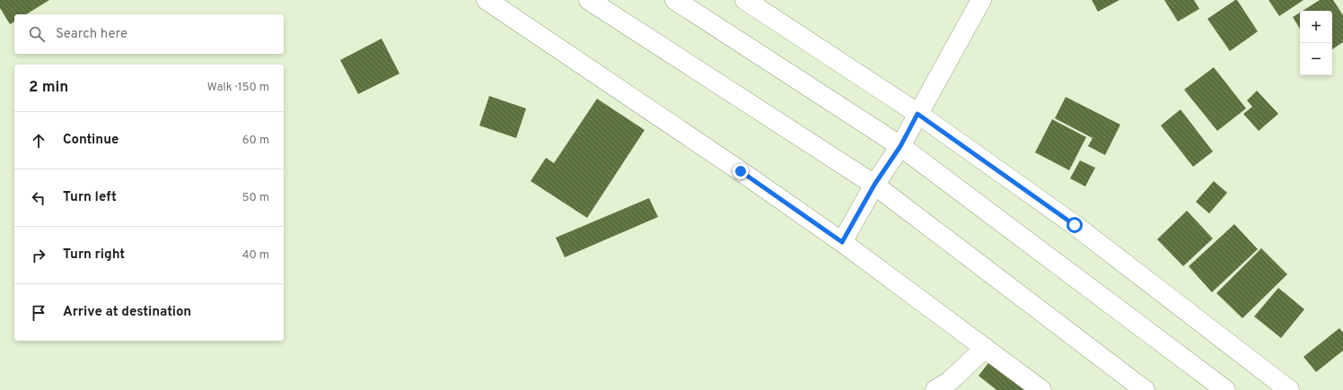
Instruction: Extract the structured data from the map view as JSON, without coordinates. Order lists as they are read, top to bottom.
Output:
{
  "page": {
    "map_buttons": ["+", "−"],
    "search": "Search here",
    "heading": ["2 min", "Walk · 150 m"],
    "list": [
      ["Continue", "60 m"],
      ["Turn left", "50 m"],
      ["Turn right", "40 m"],
      "Arrive at destination"
    ]
  }
}
